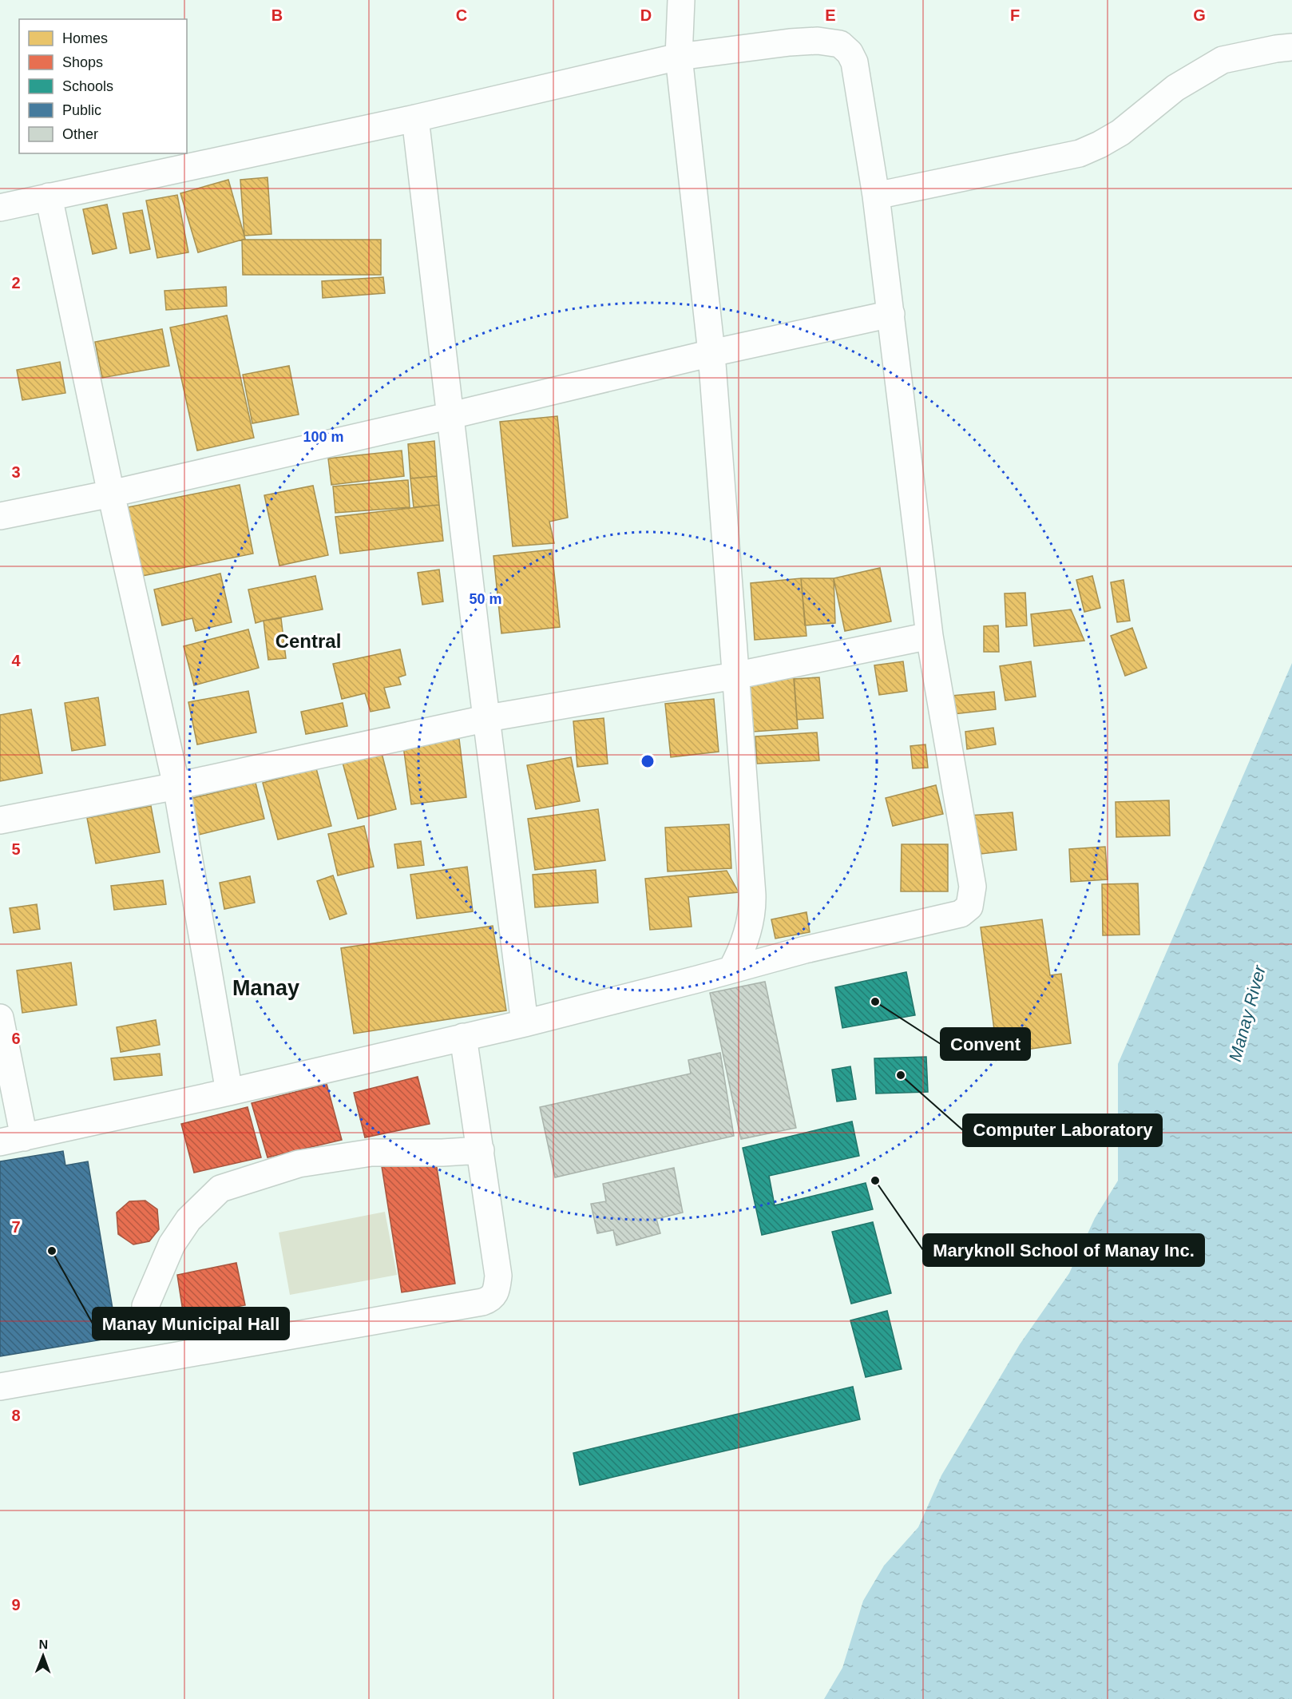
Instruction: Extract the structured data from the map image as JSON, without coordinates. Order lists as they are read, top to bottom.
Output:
{
  "districts": ["Central", "Manay"],
  "water": ["Manay River"],
  "places": [
    "Convent",
    "Computer Laboratory",
    "Maryknoll School of Manay Inc.",
    "Manay Municipal Hall"
  ],
  "legend": [
    "Homes",
    "Shops",
    "Schools",
    "Public",
    "Other"
  ],
  "north": "top",
  "grid": {
    "columns": [
      "B",
      "C",
      "D",
      "E",
      "F",
      "G"
    ],
    "rows": [
      "2",
      "3",
      "4",
      "5",
      "6",
      "7",
      "8",
      "9"
    ]
  },
  "rings": ["100 m", "50 m"]
}
